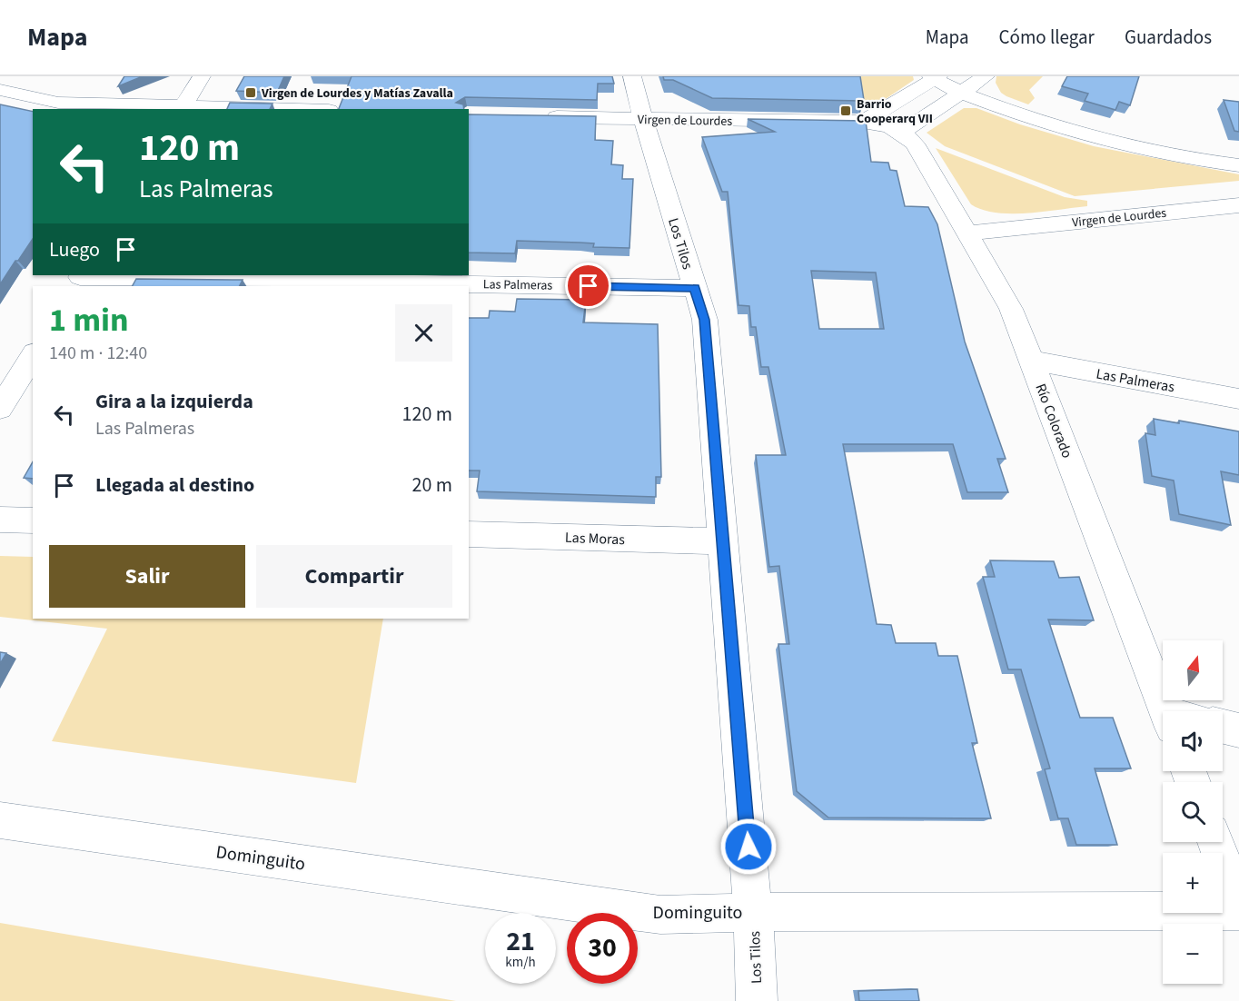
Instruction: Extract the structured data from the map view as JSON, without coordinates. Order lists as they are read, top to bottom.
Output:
{
  "streets": {
    "street": [
      "Virgen de Lourdes",
      "Los Tilos",
      "Las Palmeras",
      "Río Colorado",
      "Las Moras",
      "Dominguito"
    ]
  },
  "crossings": [
    ["Virgen de Lourdes", "Los Tilos"],
    ["Virgen de Lourdes", "Río Colorado"],
    ["Los Tilos", "Las Palmeras"],
    ["Los Tilos", "Las Moras"],
    ["Los Tilos", "Dominguito"],
    ["Las Palmeras", "Río Colorado"]
  ],
  "places": {
    "transit": ["Virgen de Lourdes y Matías Zavalla", "Barrio Cooperarq VII"]
  },
  "north": "top",
  "page": {
    "header": "Mapa",
    "nav": ["Mapa", "Cómo llegar", "Guardados"],
    "turn": ["120 m", "Las Palmeras"],
    "then": "Luego",
    "heading": ["1 min", "140 m · 12:40"],
    "list": [
      {
        "name": "Gira a la izquierda",
        "note": "Las Palmeras",
        "value": "120 m"
      },
      {
        "name": "Llegada al destino",
        "value": "20 m"
      }
    ],
    "buttons": ["Salir", "Compartir"],
    "map_buttons": ["+", "−"],
    "speed": "21 km/h",
    "limit": "30"
  }
}
